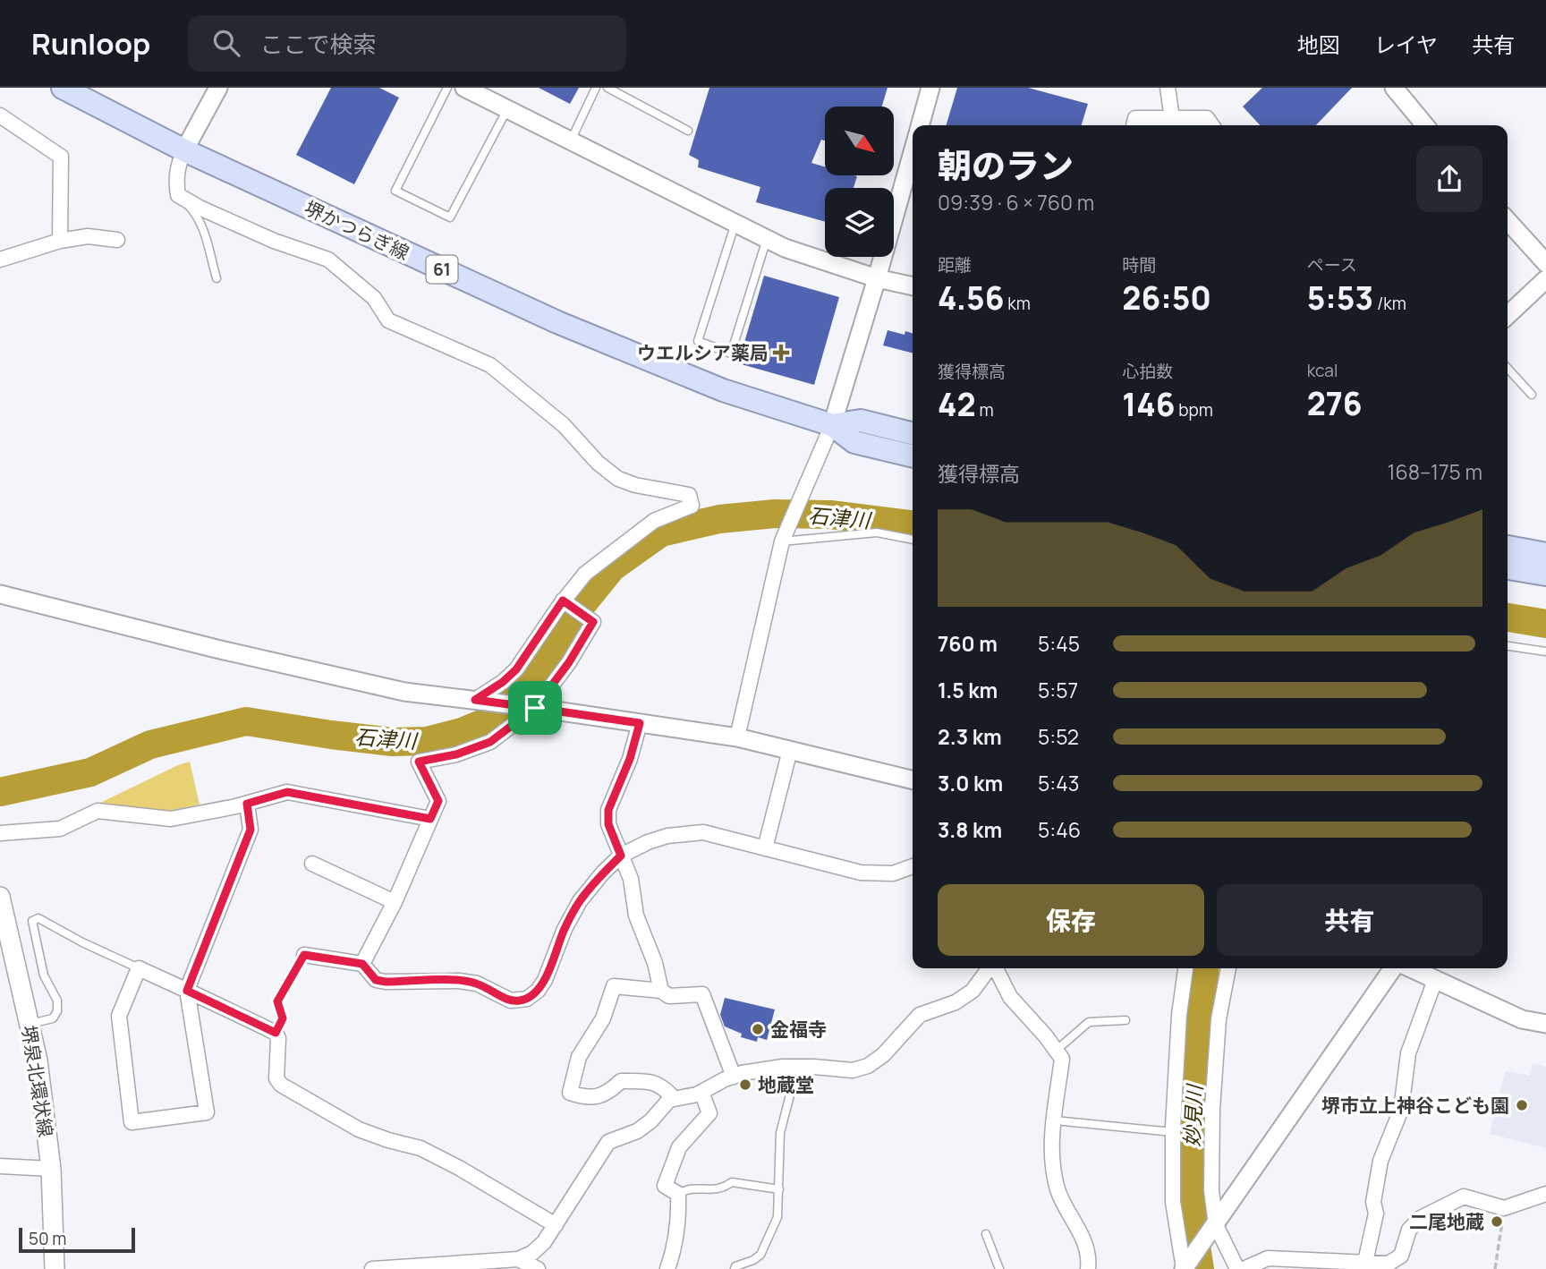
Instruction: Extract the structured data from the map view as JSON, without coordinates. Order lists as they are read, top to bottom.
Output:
{
  "streets": {
    "main road": ["堺かつらぎ線", "61", "堺泉北環状線"]
  },
  "water": ["石津川", "妙見川"],
  "places": {
    "health": ["ウエルシア薬局"],
    "other": [
      "金福寺",
      "地蔵堂",
      "堺市立上神谷こども園",
      "二尾地蔵"
    ]
  },
  "scale_bar": "50 m",
  "north": "bottom right",
  "page": {
    "header": "Runloop",
    "search": "ここで検索",
    "nav": ["地図", "レイヤ", "共有"],
    "heading": ["朝のラン", "09:39 · 6 × 760 m"],
    "stats": [
      ["距離", "4.56 km"],
      ["時間", "26:50"],
      ["ペース", "5:53 /km"],
      ["獲得標高", "42 m"],
      ["心拍数", "146 bpm"],
      ["kcal", "276"]
    ],
    "chart": ["獲得標高", "168–175 m"],
    "list": [
      {
        "name": "760 m",
        "note": "5:45"
      },
      {
        "name": "1.5 km",
        "note": "5:57"
      },
      {
        "name": "2.3 km",
        "note": "5:52"
      },
      {
        "name": "3.0 km",
        "note": "5:43"
      },
      {
        "name": "3.8 km",
        "note": "5:46"
      }
    ],
    "buttons": ["保存", "共有"],
    "scale": "50 m"
  }
}
